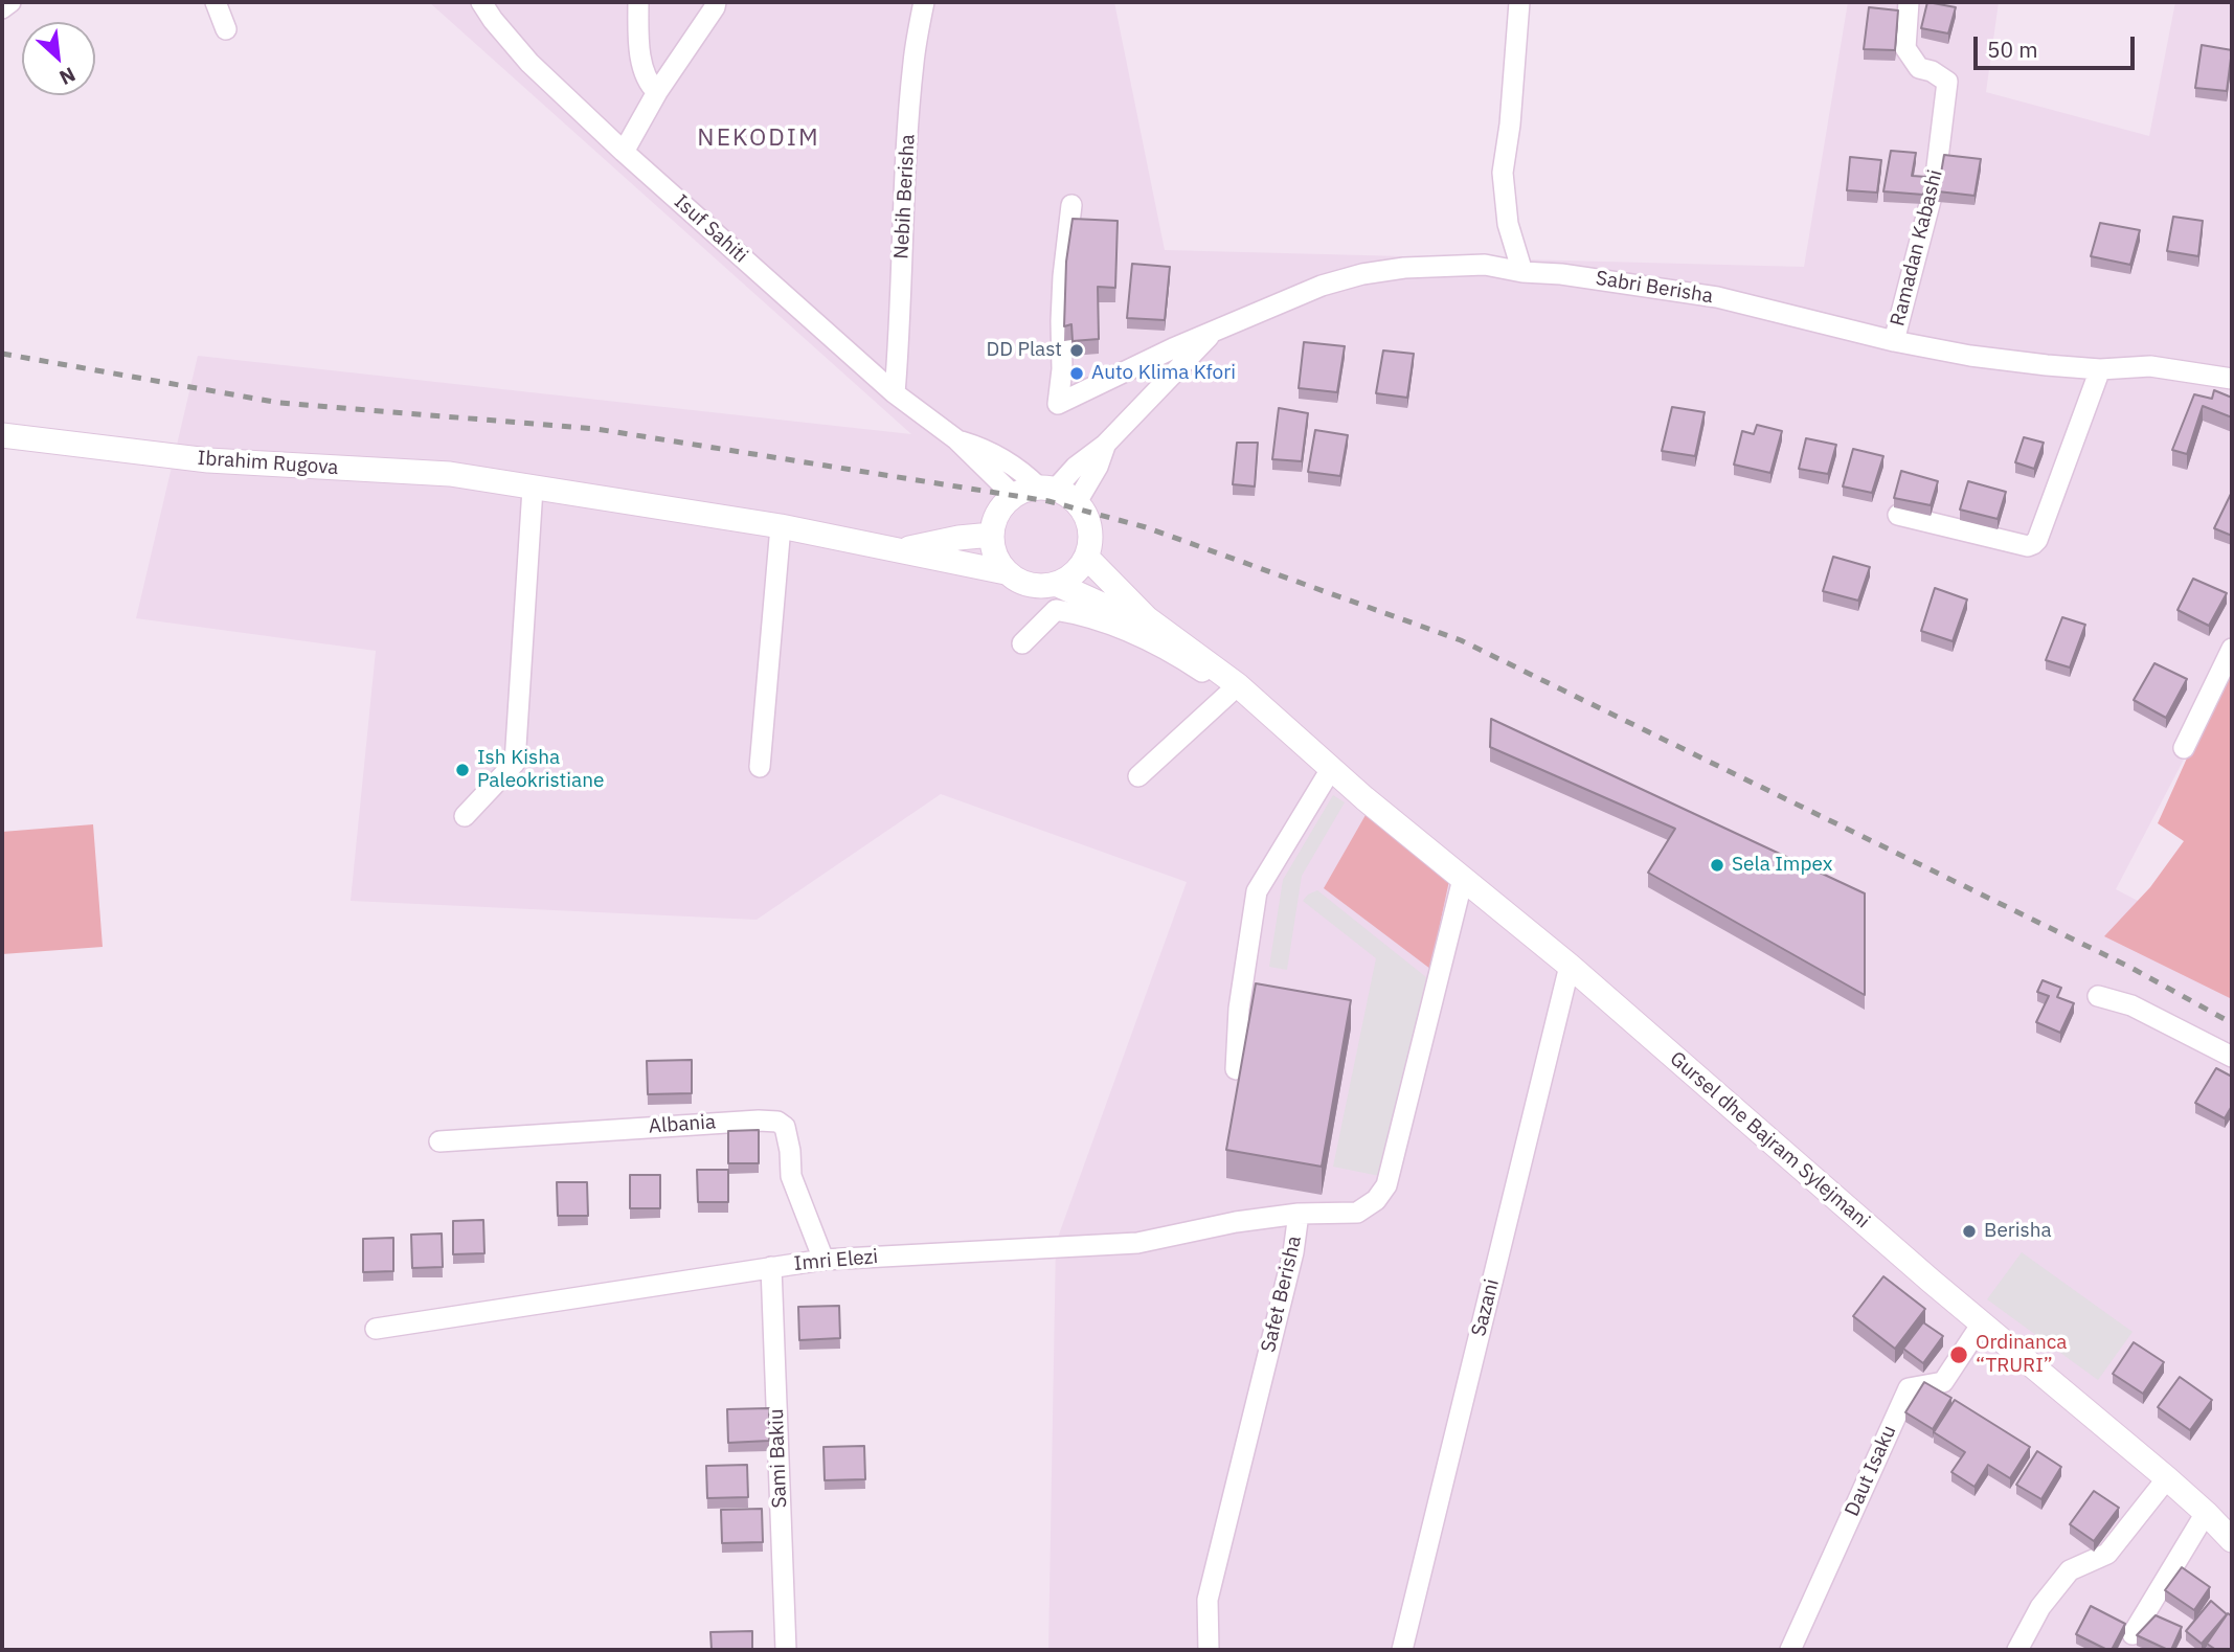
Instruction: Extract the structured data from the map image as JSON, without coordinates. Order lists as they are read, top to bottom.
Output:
{
  "streets": {
    "street": [
      "Nebih Berisha",
      "Isuf Sahiti",
      "Ramadan Kabashi",
      "Sabri Berisha",
      "Ibrahim Rugova",
      "Albania",
      "Gursel dhe Bajram Sylejmani",
      "Imri Elezi",
      "Safet Berisha",
      "Sazani",
      "Sami Bakiu",
      "Daut Isaku"
    ]
  },
  "crossings": [
    ["Nebih Berisha", "Isuf Sahiti"],
    ["Isuf Sahiti", "Sabri Berisha"],
    ["Isuf Sahiti", "Ibrahim Rugova"],
    ["Isuf Sahiti", "Gursel dhe Bajram Sylejmani"],
    ["Ramadan Kabashi", "Sabri Berisha"],
    ["Sabri Berisha", "Ibrahim Rugova"],
    ["Sabri Berisha", "Gursel dhe Bajram Sylejmani"],
    ["Ibrahim Rugova", "Gursel dhe Bajram Sylejmani"],
    ["Albania", "Imri Elezi"],
    ["Gursel dhe Bajram Sylejmani", "Safet Berisha"],
    ["Gursel dhe Bajram Sylejmani", "Sazani"],
    ["Gursel dhe Bajram Sylejmani", "Daut Isaku"],
    ["Imri Elezi", "Safet Berisha"],
    ["Imri Elezi", "Sami Bakiu"]
  ],
  "districts": ["NEKODIM"],
  "places": [
    "DD Plast",
    "Auto Klima Kfori",
    "Ish Kisha Paleokristiane",
    "Sela Impex",
    "Berisha",
    "Ordinanca “TRURI”"
  ],
  "scale_bar": "50 m",
  "north": "bottom right"
}
